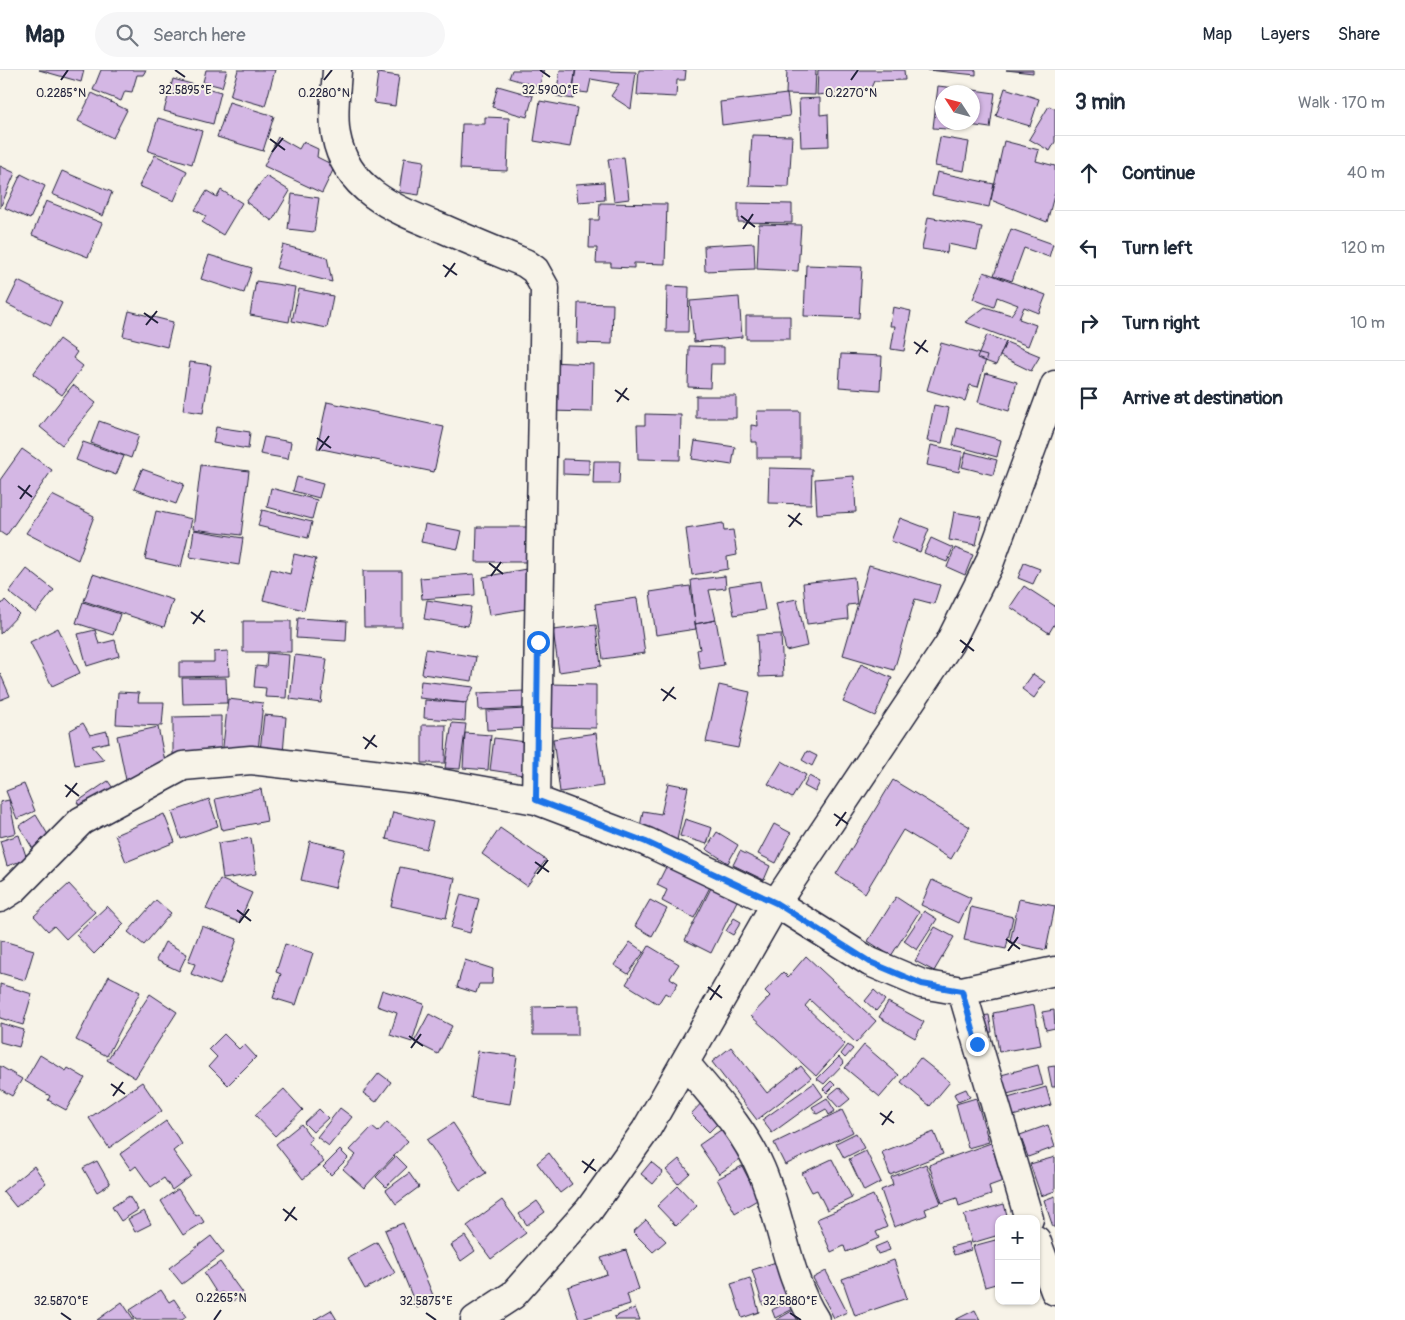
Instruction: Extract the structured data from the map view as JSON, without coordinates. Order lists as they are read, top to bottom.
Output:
{
  "north": "top left",
  "page": {
    "header": "Map",
    "search": "Search here",
    "nav": ["Map", "Layers", "Share"],
    "heading": ["3 min", "Walk · 170 m"],
    "list": [
      ["Continue", "40 m"],
      ["Turn left", "120 m"],
      ["Turn right", "10 m"],
      "Arrive at destination"
    ],
    "map_buttons": ["+", "−"]
  },
  "coordinates": [
    "32.5895°E",
    "32.5900°E",
    "0.2285°N",
    "0.2280°N",
    "0.2270°N",
    "0.2265°N",
    "32.5870°E",
    "32.5875°E",
    "32.5880°E"
  ]
}
